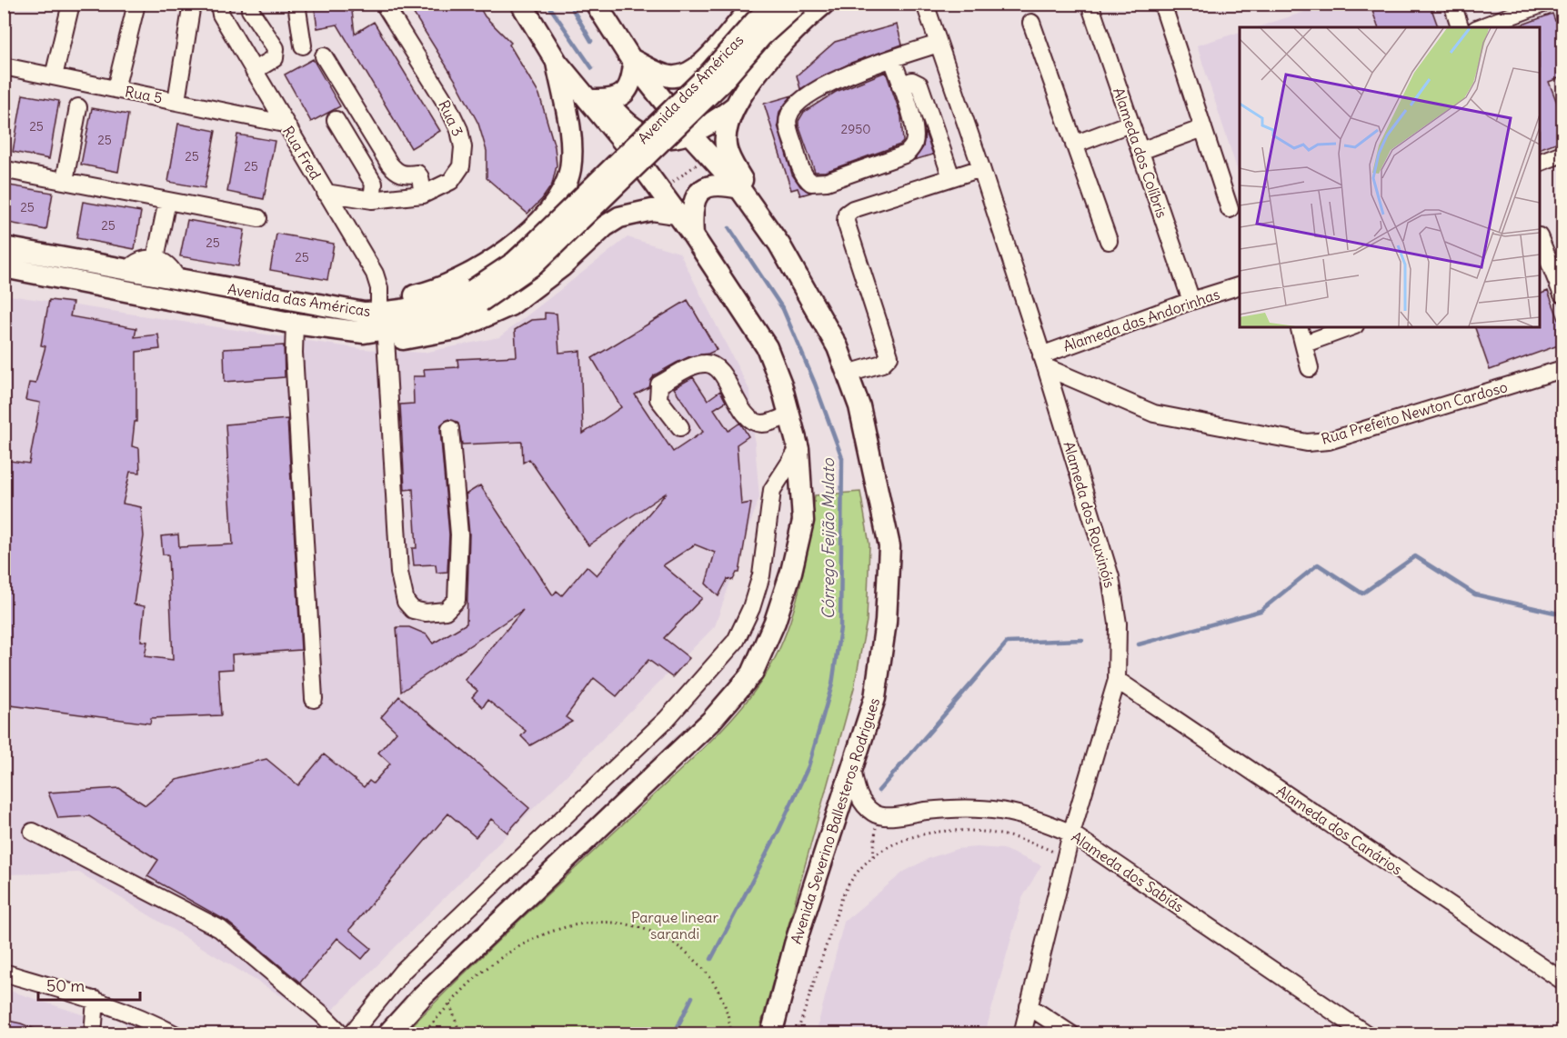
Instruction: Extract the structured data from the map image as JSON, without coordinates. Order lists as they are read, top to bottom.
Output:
{
  "streets": {
    "main road": ["Avenida das Américas", "Avenida Severino Ballesteros Rodrigues"],
    "street": [
      "Rua 5",
      "Rua 3",
      "Rua Fred",
      "Alameda dos Colíbris",
      "Alameda das Andorinhas",
      "Rua Prefeito Newton Cardoso",
      "Alameda dos Rouxinóis",
      "Alameda dos Canários",
      "Alameda dos Sabiás"
    ]
  },
  "crossings": [
    ["Rua 5", "Rua Fred"],
    ["Rua 3", "Rua Fred"],
    ["Alameda dos Colíbris", "Alameda das Andorinhas"],
    ["Alameda das Andorinhas", "Rua Prefeito Newton Cardoso"],
    ["Alameda das Andorinhas", "Alameda dos Rouxinóis"],
    ["Rua Prefeito Newton Cardoso", "Alameda dos Rouxinóis"],
    ["Alameda dos Rouxinóis", "Alameda dos Canários"],
    ["Alameda dos Rouxinóis", "Alameda dos Sabiás"]
  ],
  "water": ["Córrego Feijão Mulato"],
  "parks": ["Parque linear sarandi"],
  "house_numbers": [
    "25",
    "2950",
    "25",
    "25",
    "25",
    "25",
    "25",
    "25",
    "25"
  ],
  "scale_bar": "50 m"
}
